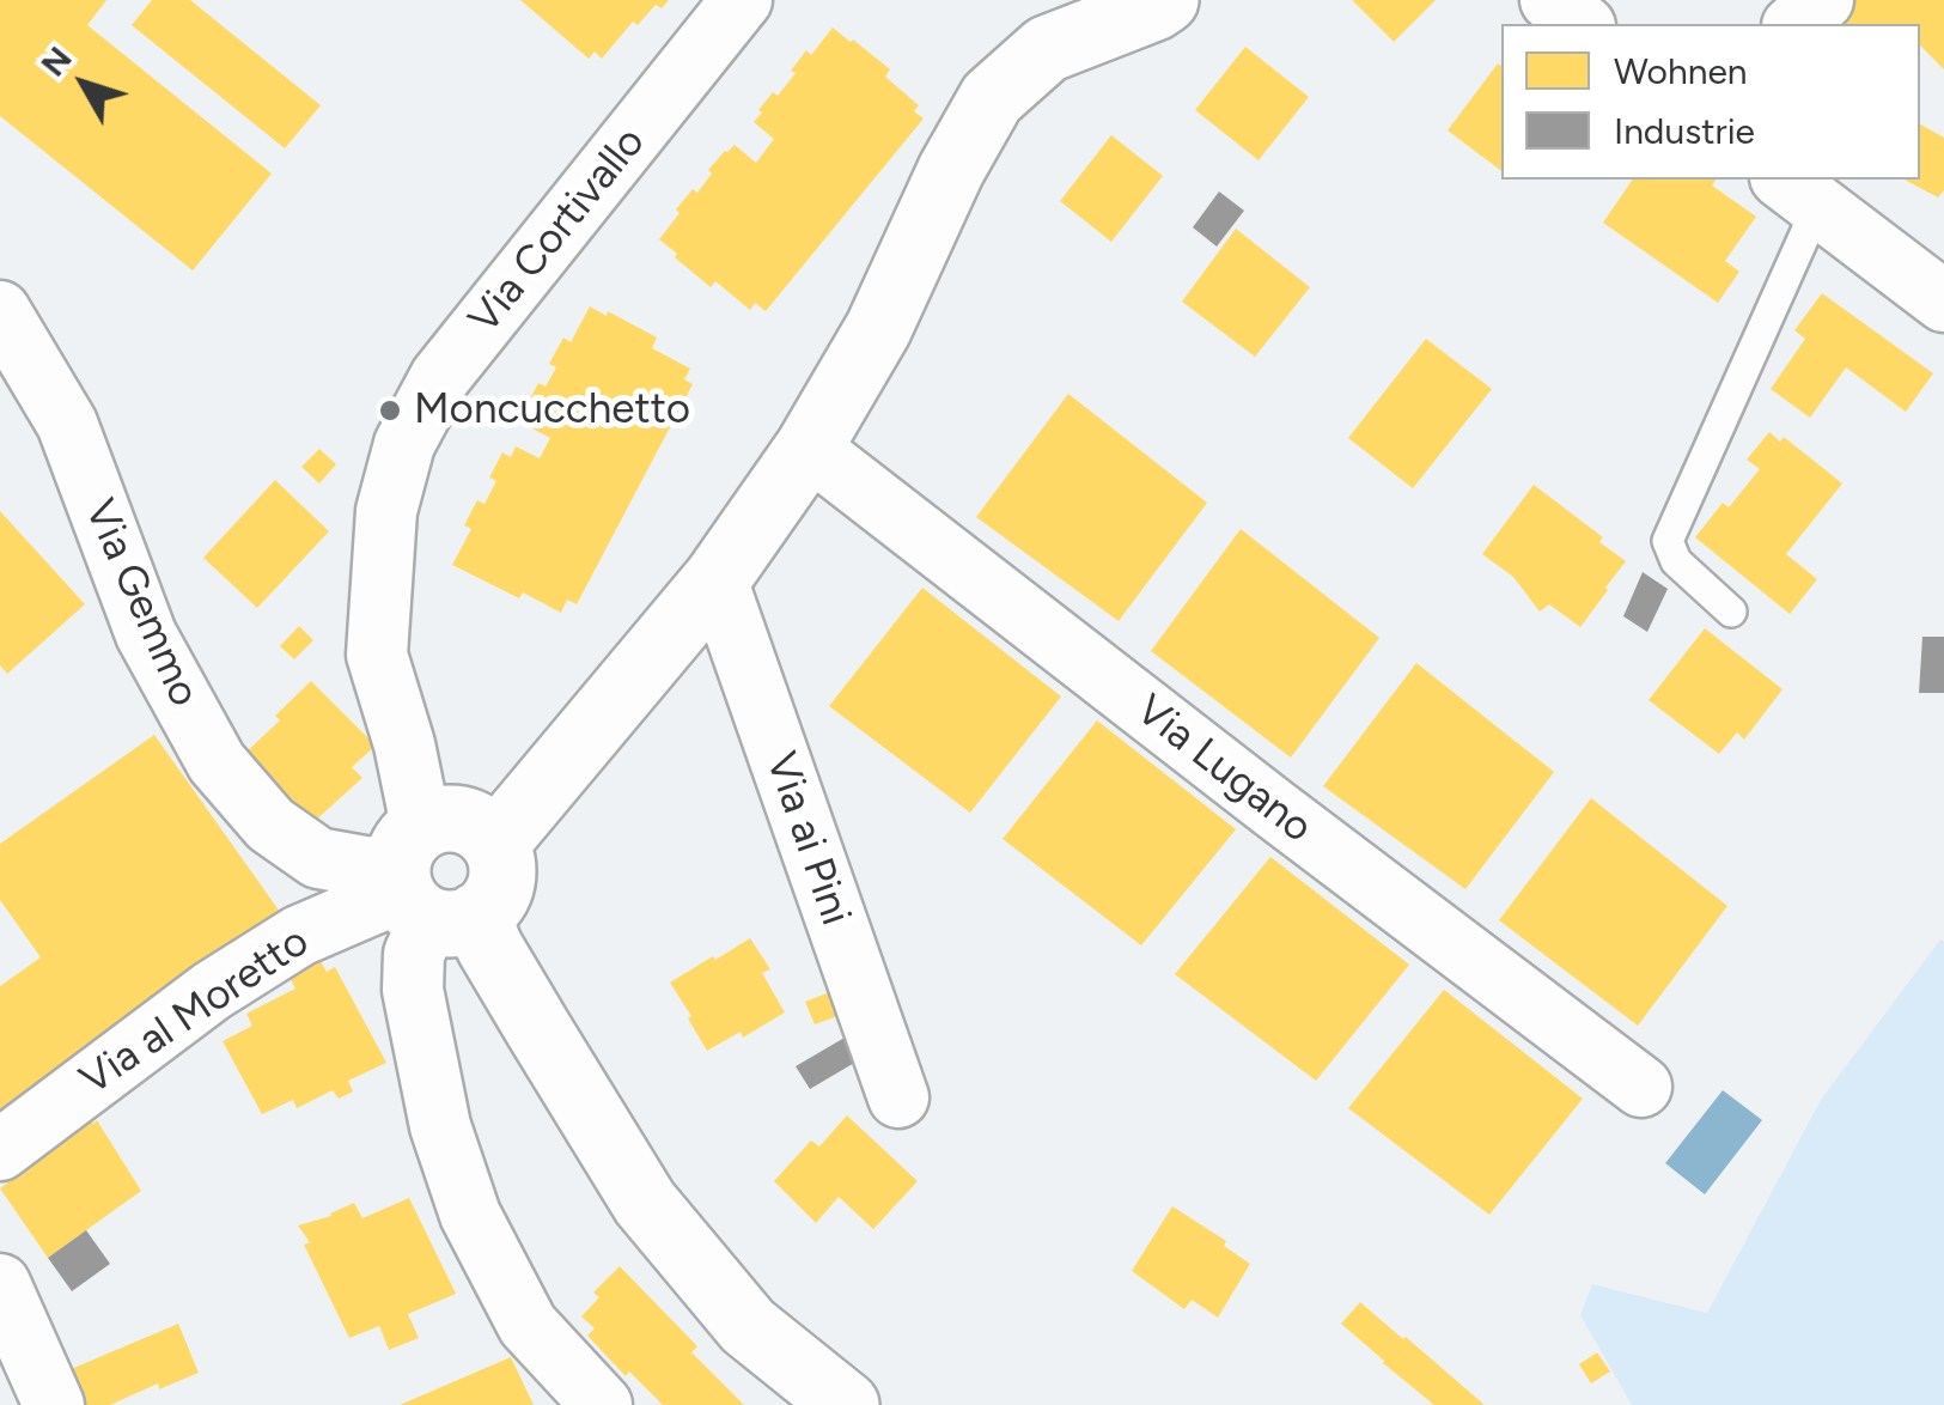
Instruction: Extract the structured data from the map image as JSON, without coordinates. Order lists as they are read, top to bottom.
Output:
{
  "streets": {
    "street": [
      "Via Cortivallo",
      "Via Gemmo",
      "Via Lugano",
      "Via ai Pini",
      "Via al Moretto"
    ]
  },
  "crossings": [
    ["Via Cortivallo", "Via Gemmo"],
    ["Via Cortivallo", "Via al Moretto"],
    ["Via Gemmo", "Via al Moretto"]
  ],
  "places": ["Moncucchetto"],
  "legend": ["Wohnen", "Industrie"],
  "north": "top left"
}
